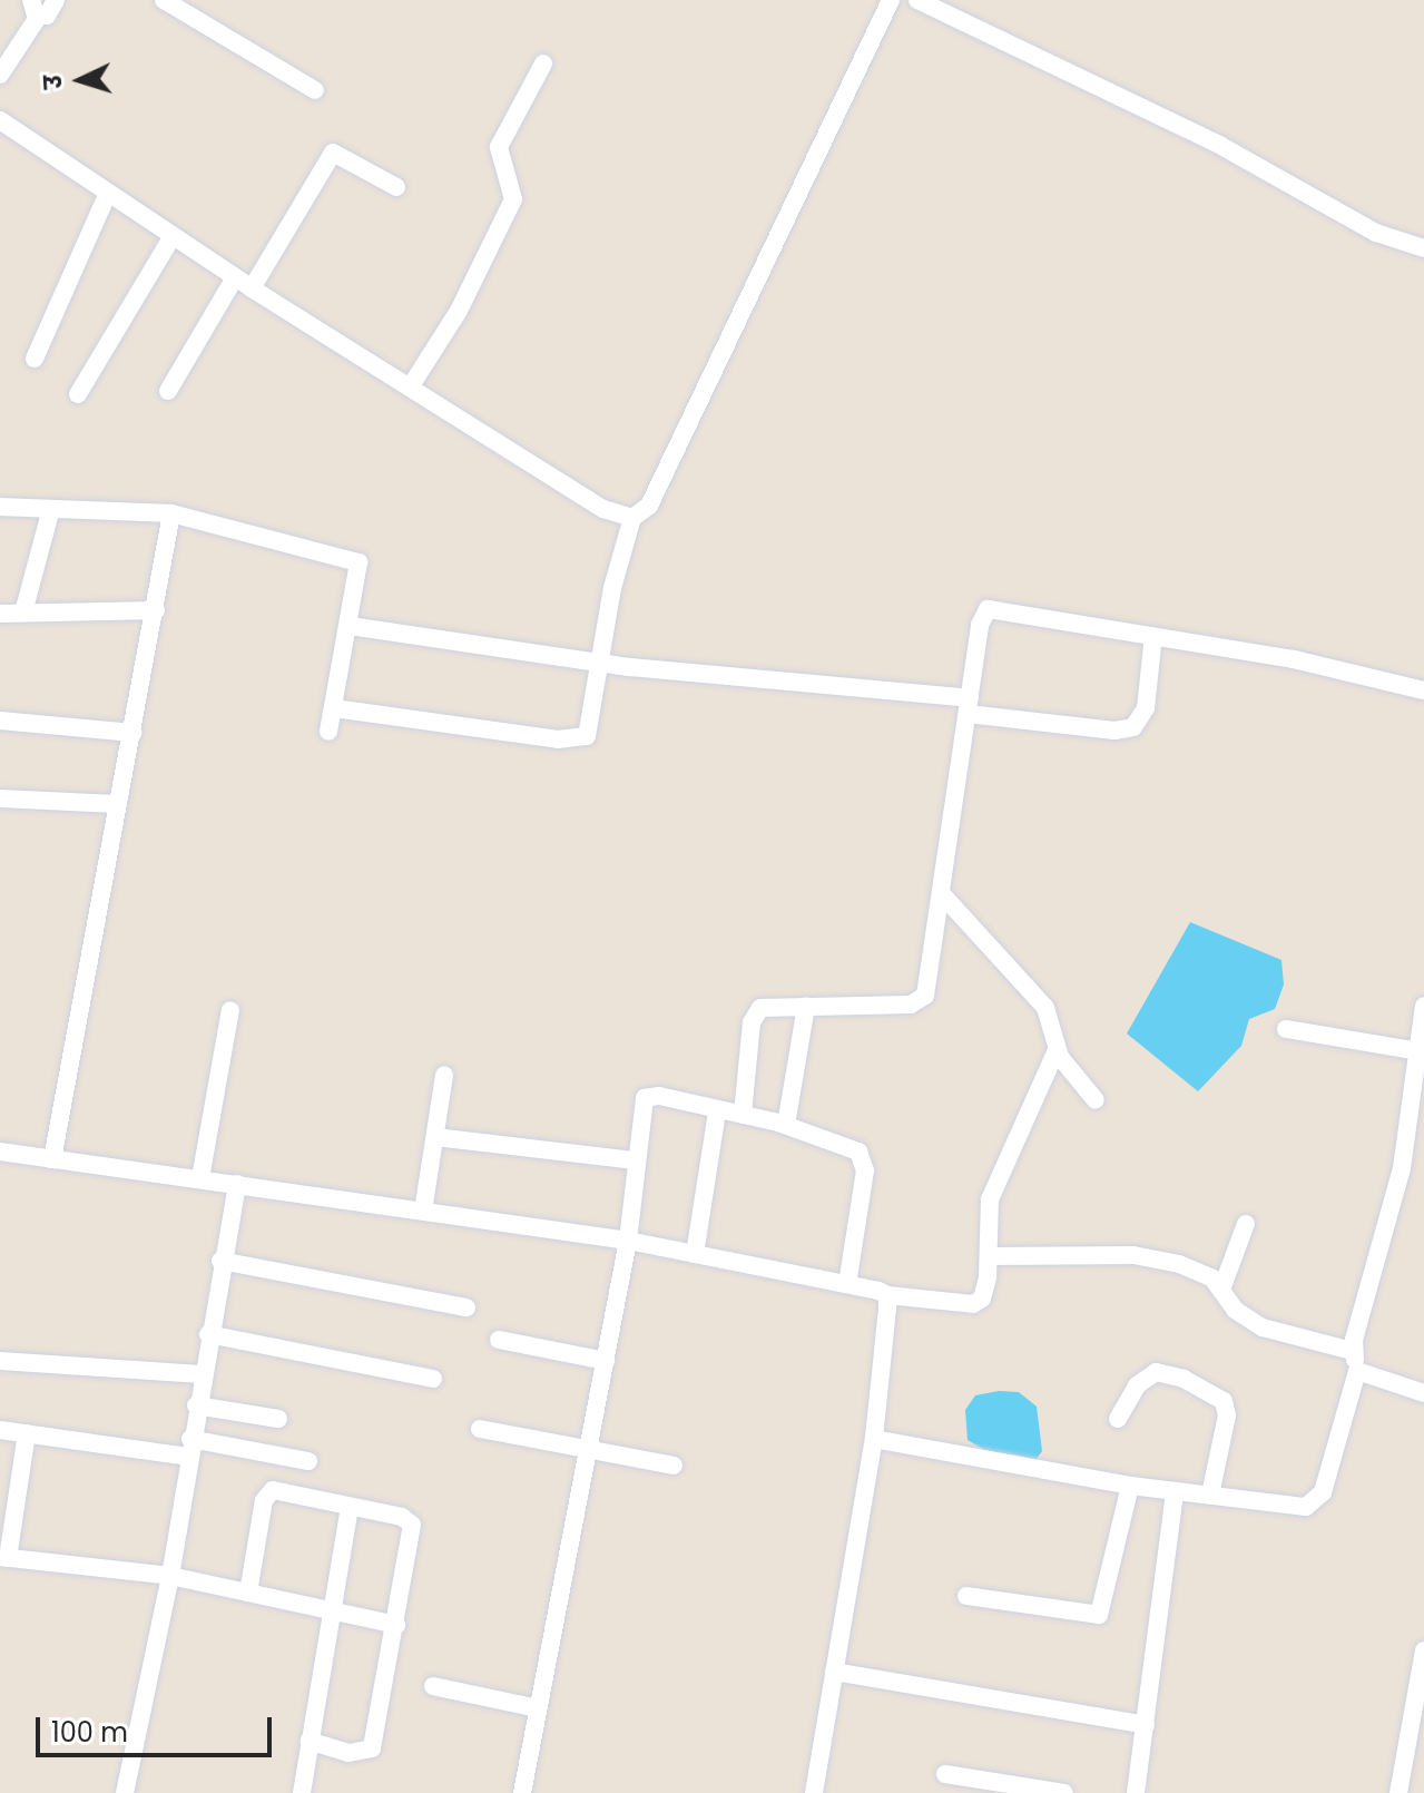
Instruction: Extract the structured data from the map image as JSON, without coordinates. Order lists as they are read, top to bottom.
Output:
{
  "scale_bar": "100 m",
  "north": "left"
}
